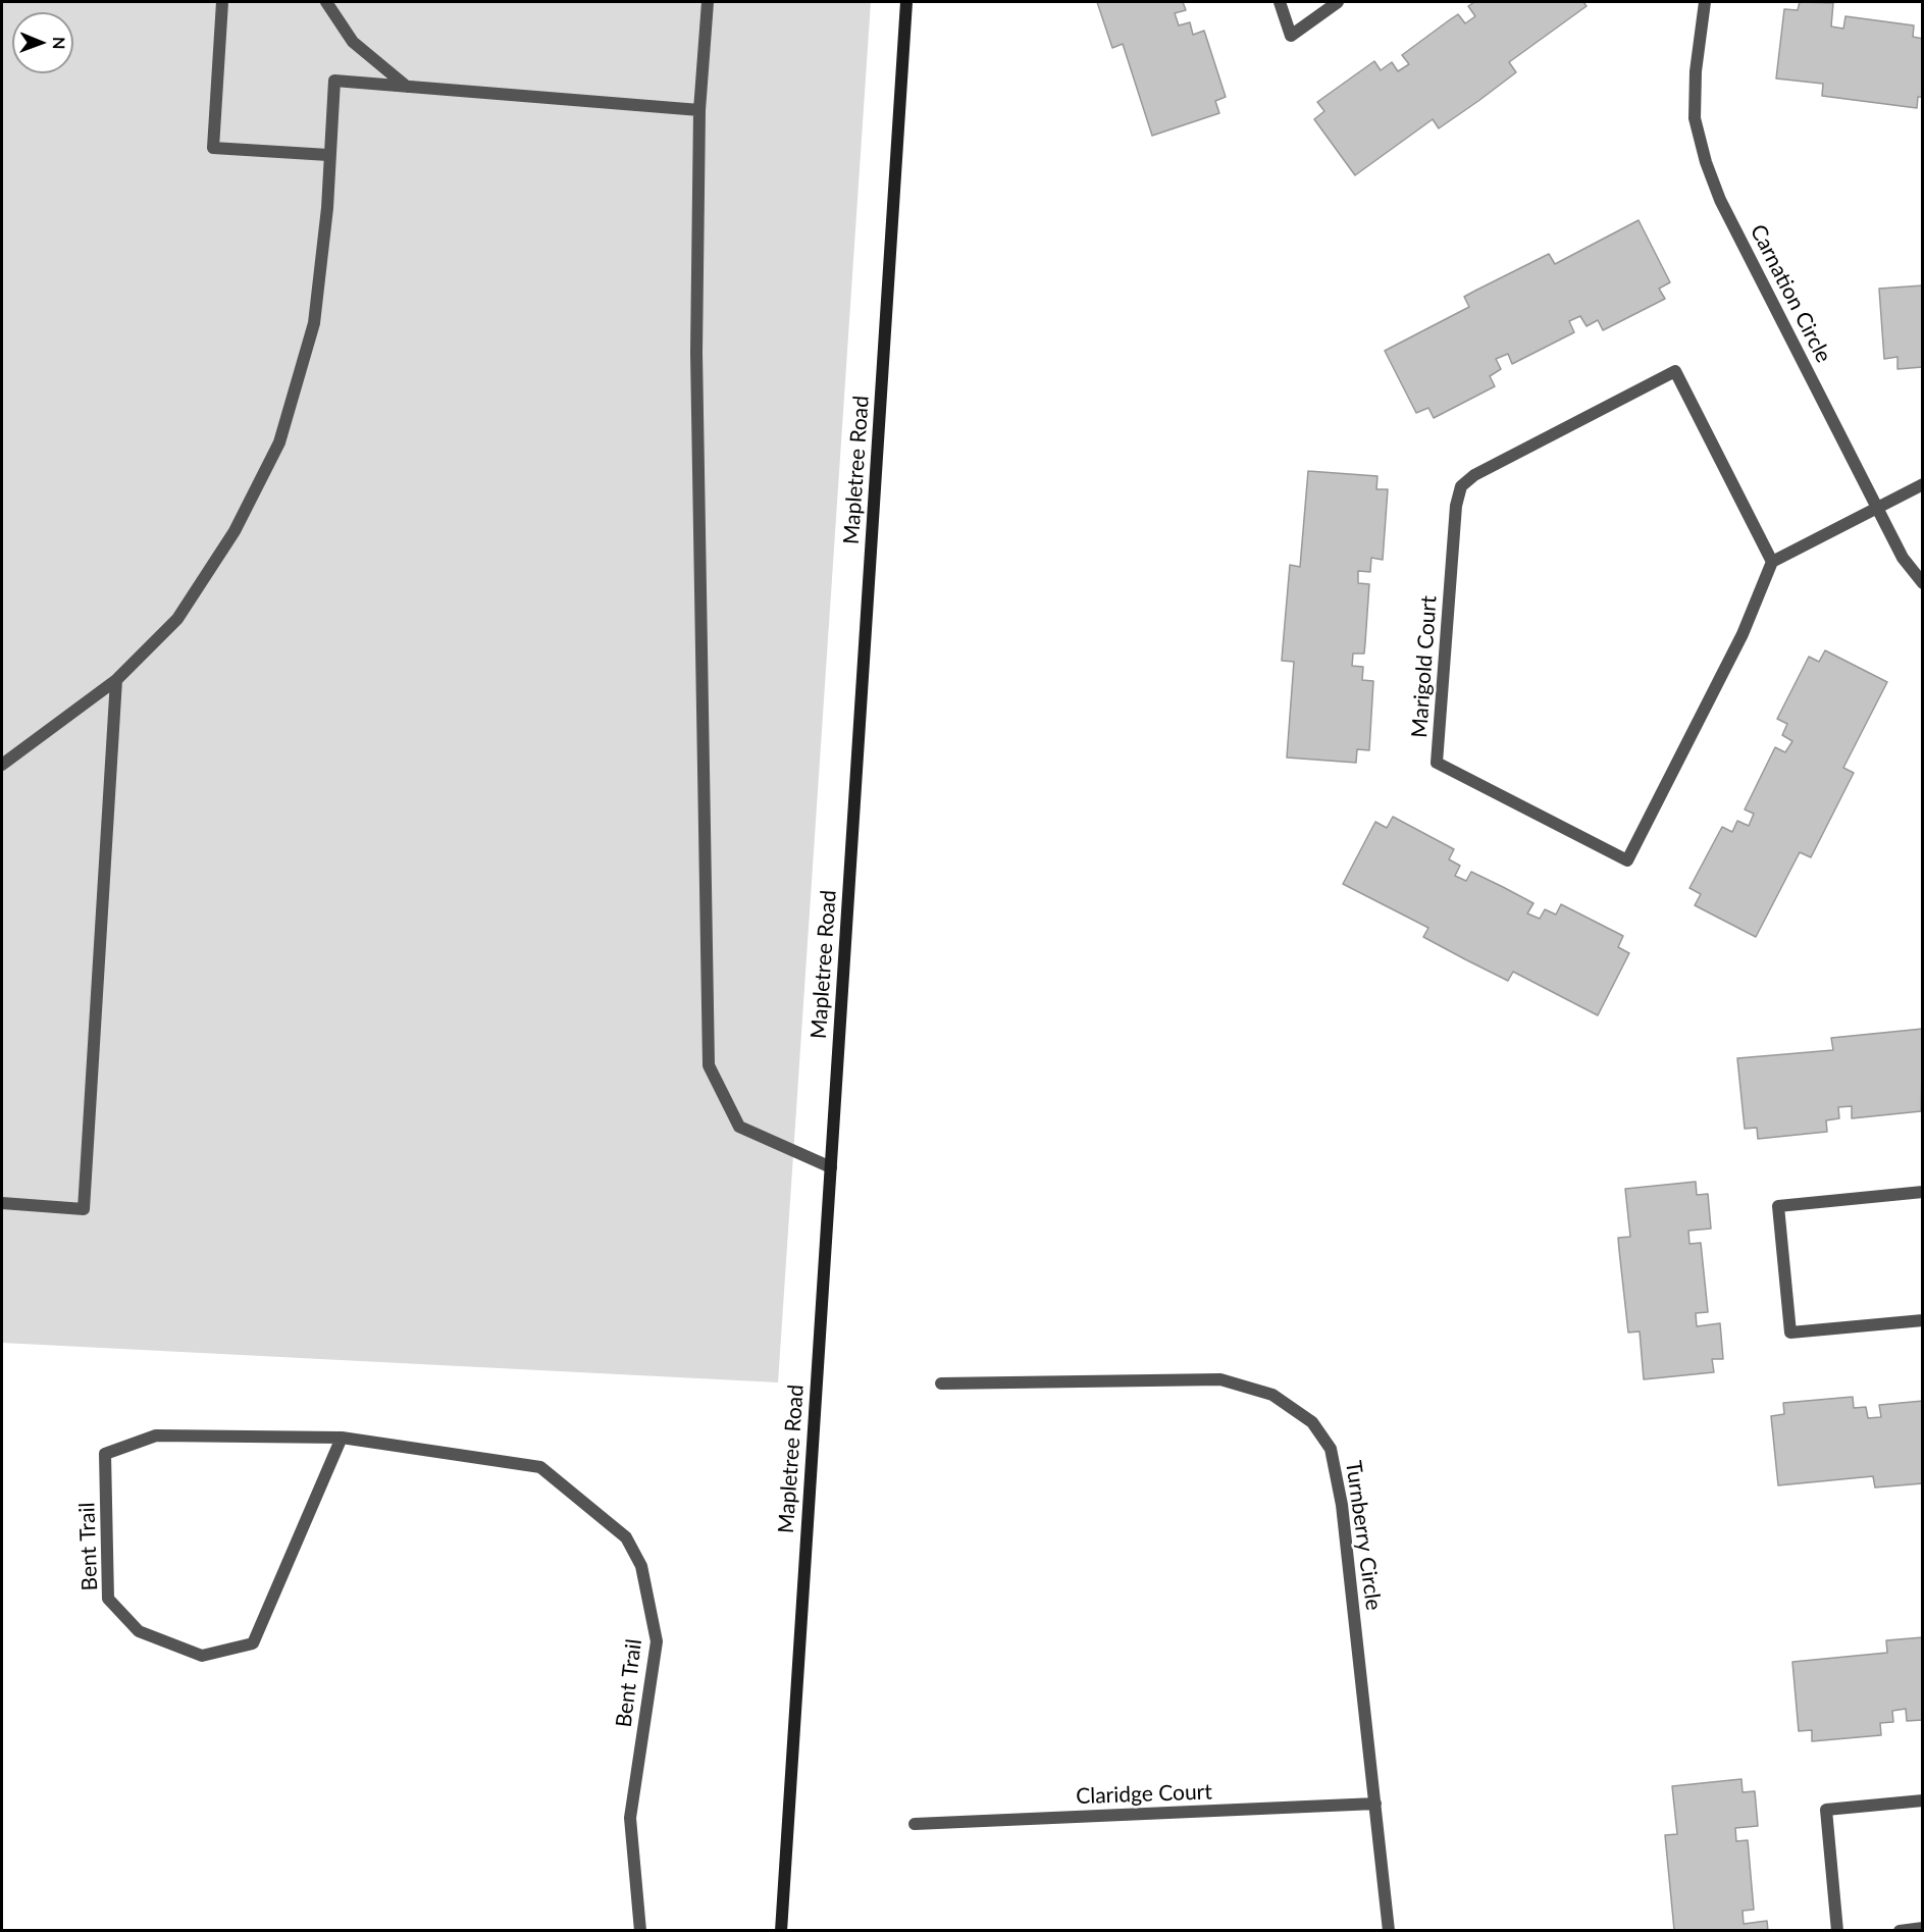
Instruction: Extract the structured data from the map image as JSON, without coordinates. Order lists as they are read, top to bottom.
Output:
{
  "streets": {
    "street": [
      "Carnation Circle",
      "Mapletree Road",
      "Marigold Court",
      "Turnberry Circle",
      "Bent Trail",
      "Claridge Court"
    ]
  },
  "crossings": [
    ["Turnberry Circle", "Claridge Court"]
  ],
  "north": "right"
}
